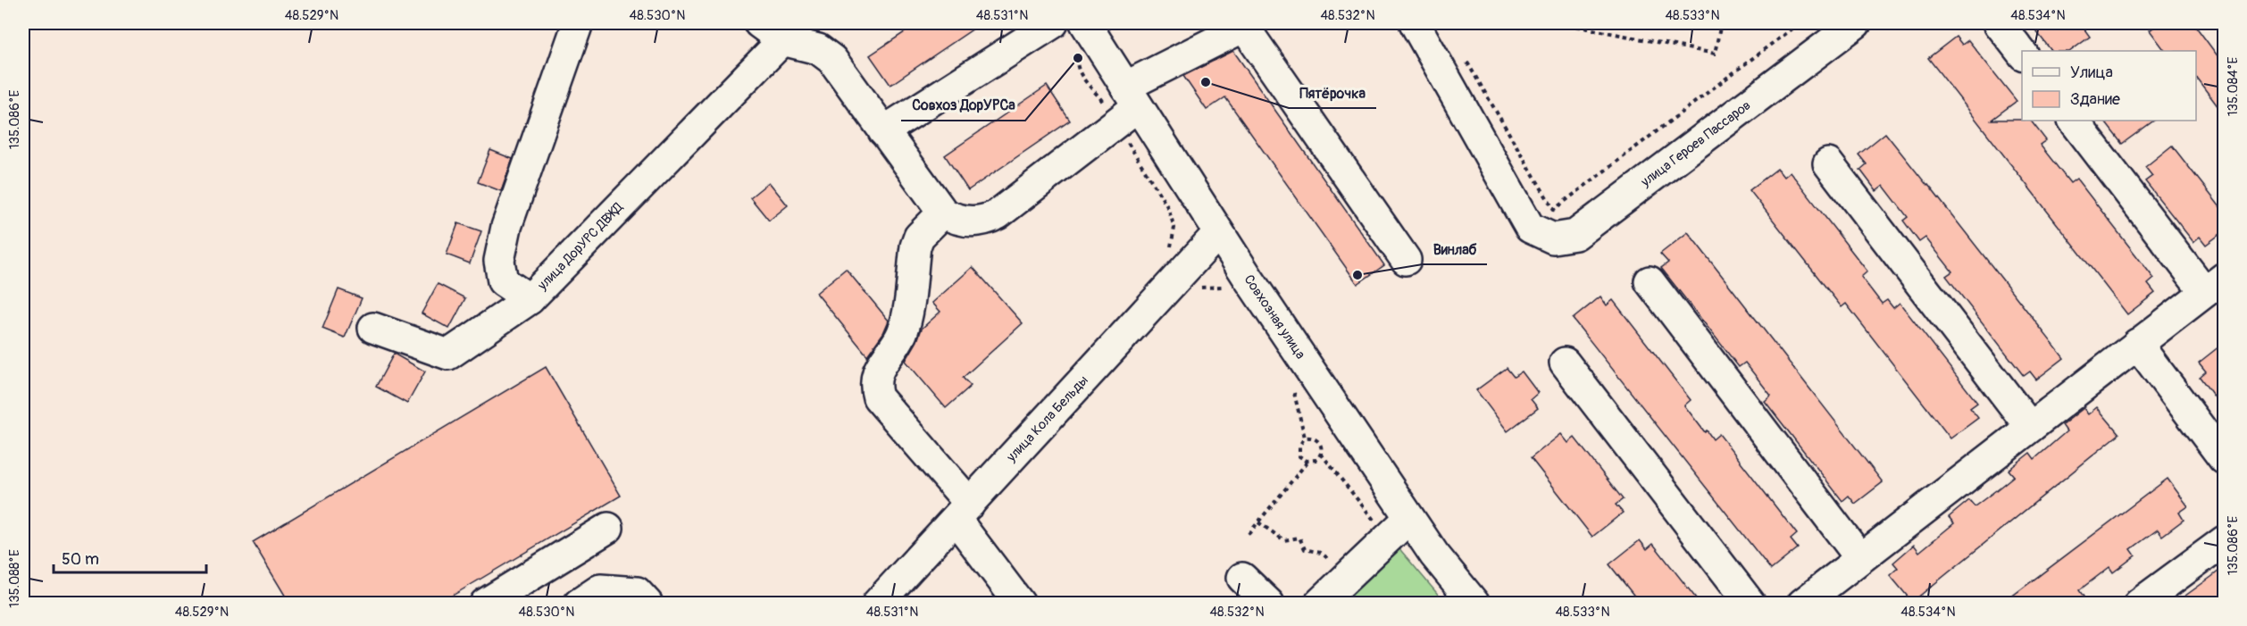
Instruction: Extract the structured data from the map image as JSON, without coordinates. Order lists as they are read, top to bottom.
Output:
{
  "streets": {
    "street": [
      "улица Героев Пассаров",
      "улица ДорУРС ДВЖД",
      "Совхозная улица",
      "улица Кола Бельды"
    ]
  },
  "crossings": [
    ["Совхозная улица", "улица Кола Бельды"]
  ],
  "places": ["Совхоз ДорУPCа", "Пятёрочка", "Винлаб"],
  "legend": ["Улица", "Здание"],
  "scale_bar": "50 m",
  "coordinates": [
    "48.529°N",
    "48.530°N",
    "48.531°N",
    "48.532°N",
    "48.533°N",
    "48.534°N",
    "135.084°E",
    "135.086°E",
    "135.088°E"
  ]
}
